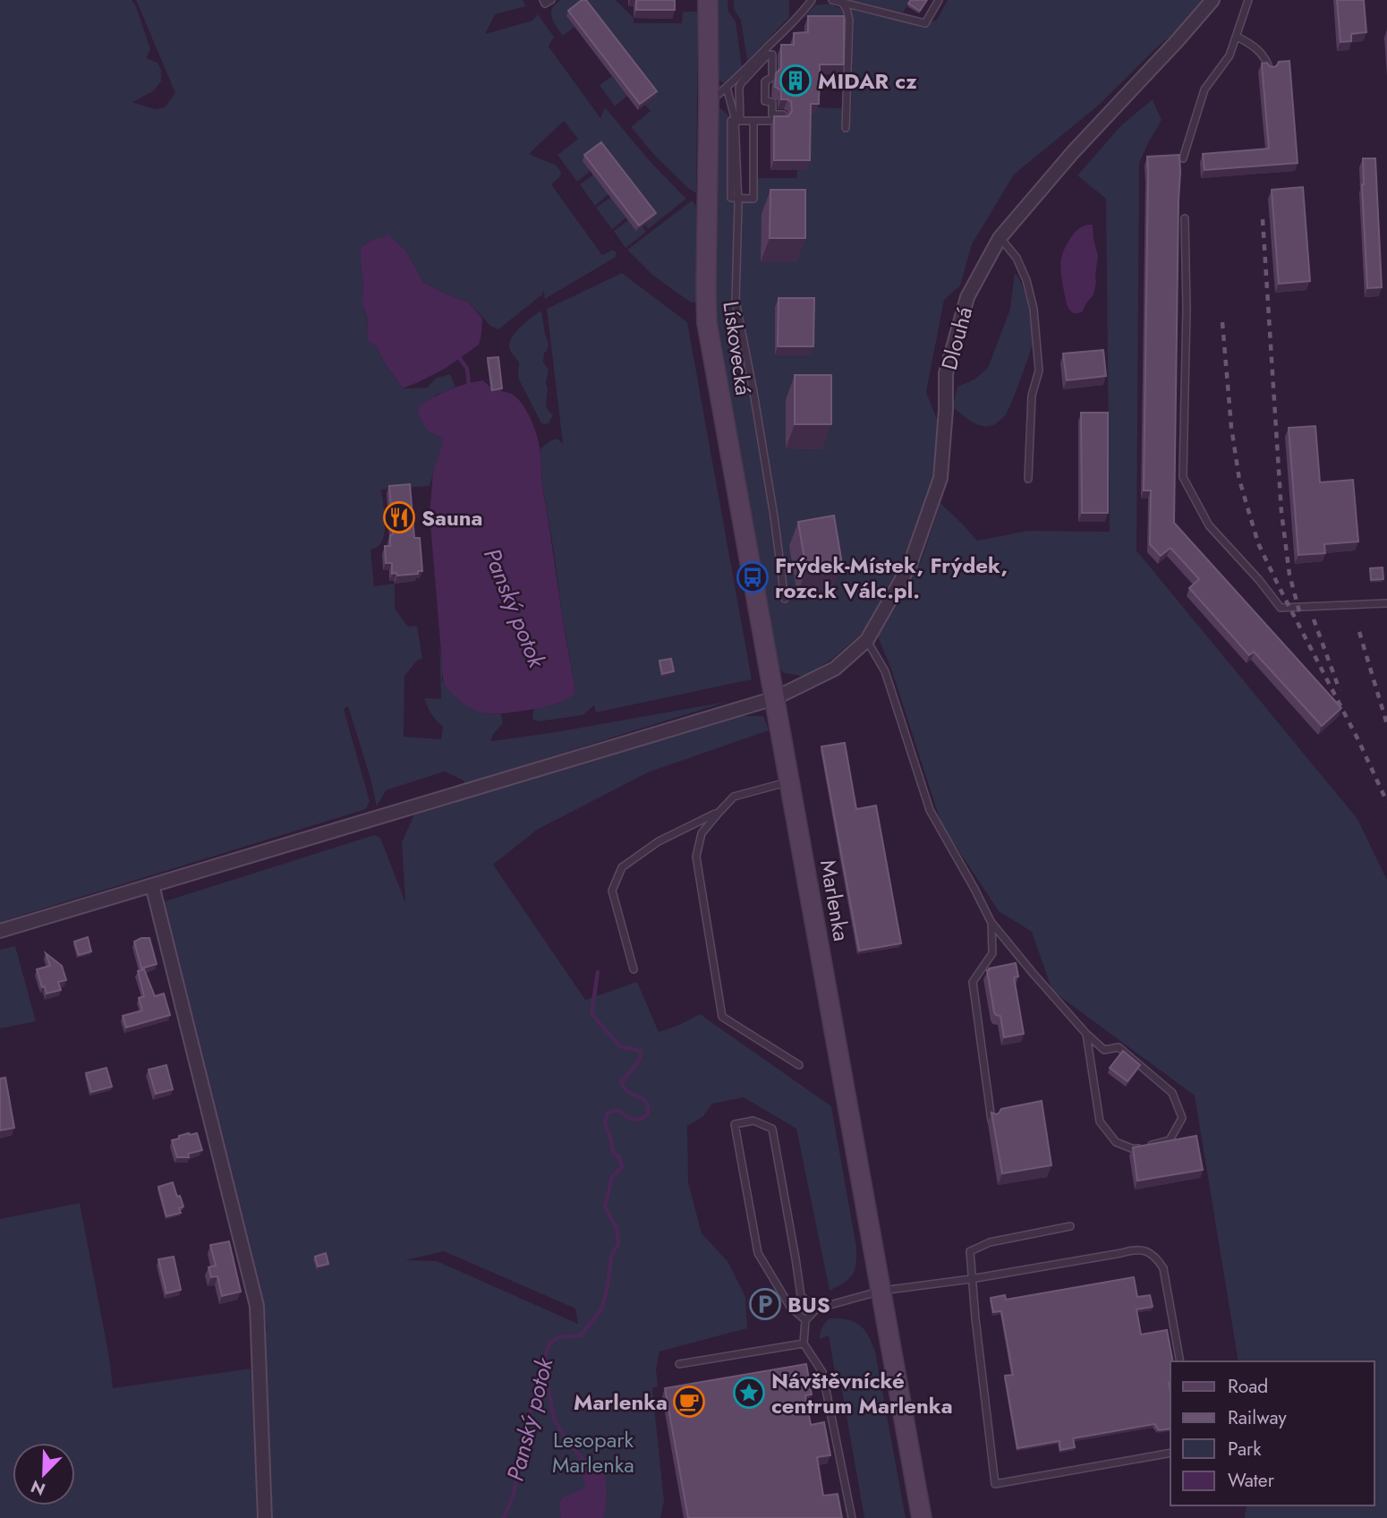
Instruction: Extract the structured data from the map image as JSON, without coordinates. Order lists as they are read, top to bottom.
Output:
{
  "streets": {
    "main road": ["Lískovecká", "Marlenka"],
    "street": ["Dlouhá"]
  },
  "crossings": [
    ["Dlouhá", "Lískovecká"],
    ["Dlouhá", "Marlenka"],
    ["Lískovecká", "Marlenka"]
  ],
  "water": ["Panský potok"],
  "parks": ["Lesopark Marlenka"],
  "places": {
    "building": ["MIDAR cz"],
    "restaurant": ["Sauna"],
    "bus stop": ["Frýdek-Místek, Frýdek, rozc.k Válc.pl."],
    "parking": ["BUS"],
    "place": ["Návštěvnícké centrum Marlenka"],
    "cafe": ["Marlenka"]
  },
  "legend": [
    "Road",
    "Railway",
    "Park",
    "Water"
  ],
  "north": "bottom left"
}
